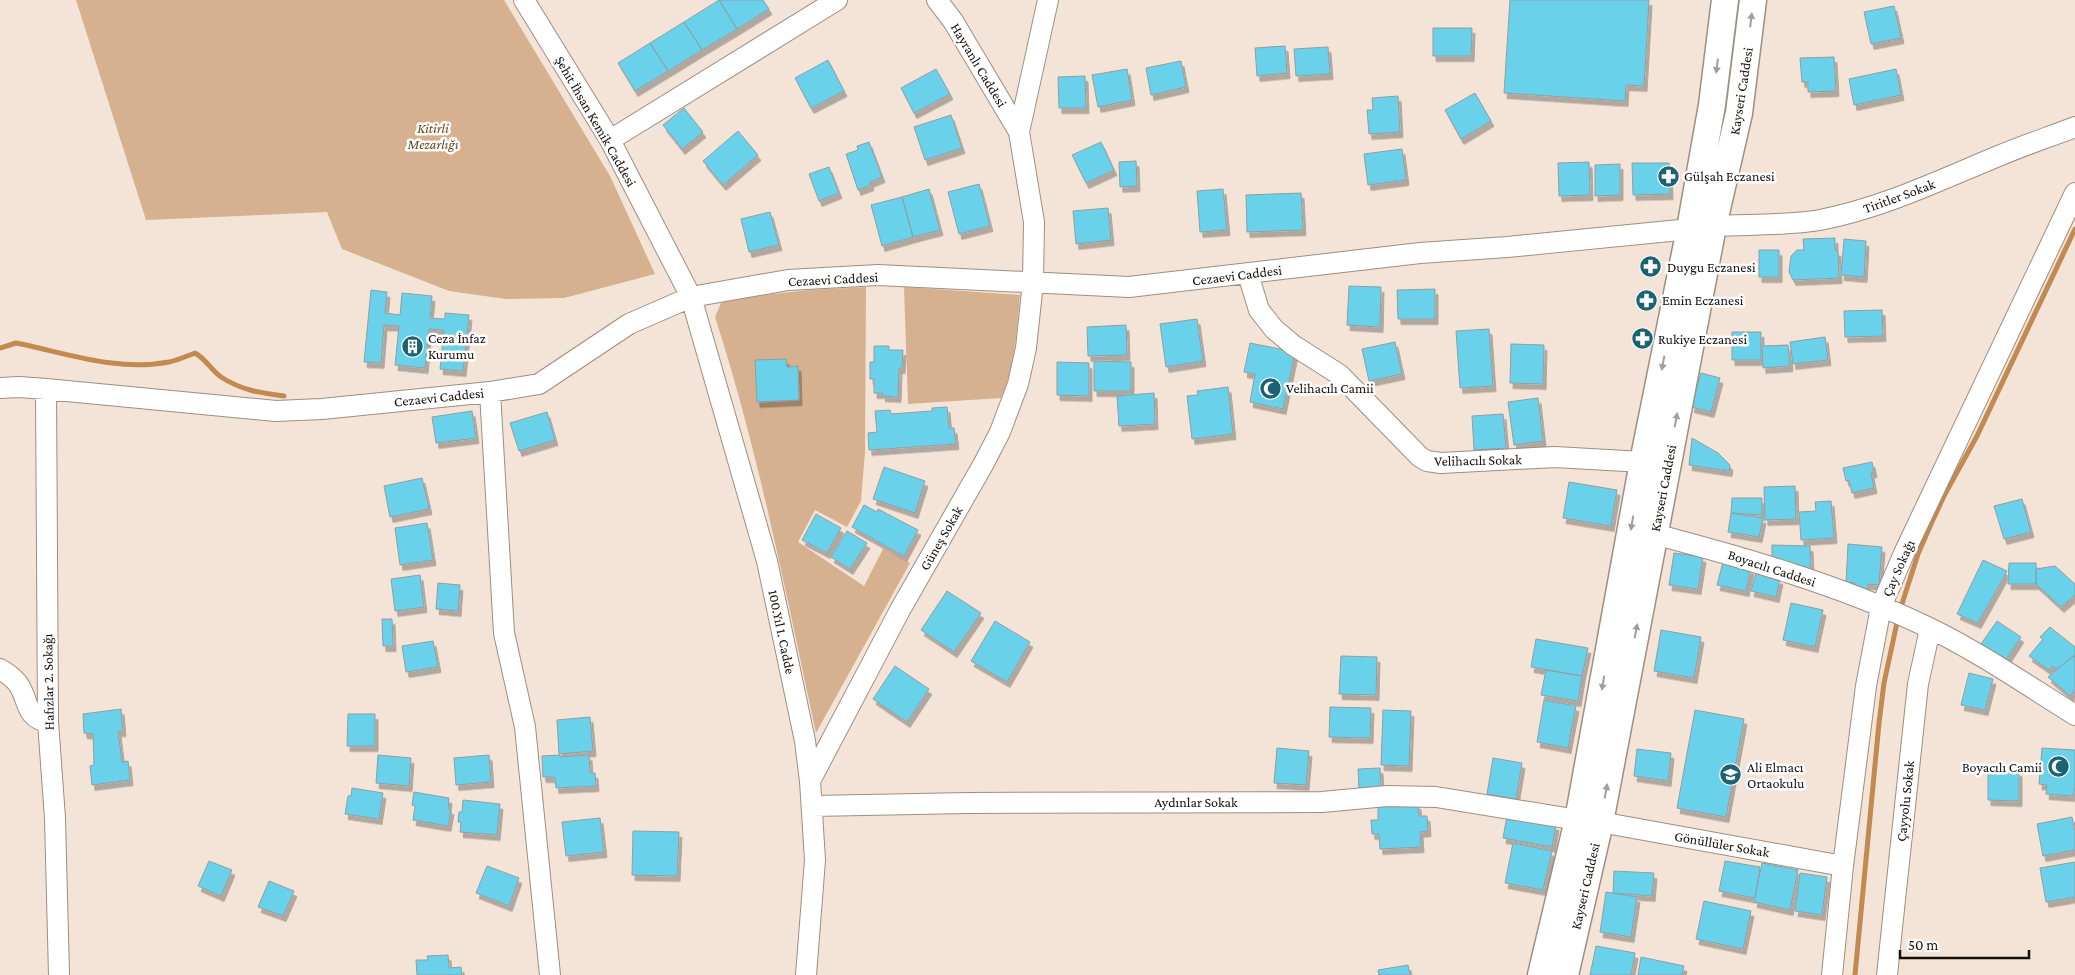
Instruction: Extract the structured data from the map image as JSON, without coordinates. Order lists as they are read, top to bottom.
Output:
{
  "streets": {
    "main road": ["Kayseri Caddesi"],
    "street": [
      "Hayranlı Caddesi",
      "Şehit İhsan Kemik Caddesi",
      "Tiritler Sokak",
      "Cezaevi Caddesi",
      "Velihacılı Sokak",
      "Güneş Sokak",
      "Boyacılı Caddesi",
      "Çay Sokağı",
      "100.Yıl 1. Cadde",
      "Hafızlar 2. Sokağı",
      "Çayyolu Sokak",
      "Aydınlar Sokak",
      "Gönüllüler Sokak"
    ]
  },
  "crossings": [
    ["Hayranlı Caddesi", "Güneş Sokak"],
    ["Kayseri Caddesi", "Tiritler Sokak"],
    ["Kayseri Caddesi", "Cezaevi Caddesi"],
    ["Kayseri Caddesi", "Velihacılı Sokak"],
    ["Kayseri Caddesi", "Boyacılı Caddesi"],
    ["Kayseri Caddesi", "Aydınlar Sokak"],
    ["Kayseri Caddesi", "Gönüllüler Sokak"],
    ["Şehit İhsan Kemik Caddesi", "Cezaevi Caddesi"],
    ["Şehit İhsan Kemik Caddesi", "100.Yıl 1. Cadde"],
    ["Tiritler Sokak", "Cezaevi Caddesi"],
    ["Cezaevi Caddesi", "Velihacılı Sokak"],
    ["Cezaevi Caddesi", "Güneş Sokak"],
    ["Cezaevi Caddesi", "100.Yıl 1. Cadde"],
    ["Cezaevi Caddesi", "Hafızlar 2. Sokağı"],
    ["Güneş Sokak", "100.Yıl 1. Cadde"],
    ["Boyacılı Caddesi", "Çay Sokağı"],
    ["Boyacılı Caddesi", "Çayyolu Sokak"],
    ["Çay Sokağı", "Gönüllüler Sokak"],
    ["100.Yıl 1. Cadde", "Aydınlar Sokak"],
    ["Aydınlar Sokak", "Gönüllüler Sokak"]
  ],
  "parks": ["Kitirli Mezarlığı"],
  "places": {
    "pharmacy": [
      "Gülşah Eczanesi",
      "Duygu Eczanesi",
      "Emin Eczanesi",
      "Rukiye Eczanesi"
    ],
    "building": ["Ceza İnfaz Kurumu"],
    "mosque": ["Velihacılı Camii", "Boyacılı Camii"],
    "school or university": ["Ali Elmacı Ortaokulu"]
  },
  "scale_bar": "50 m"
}
